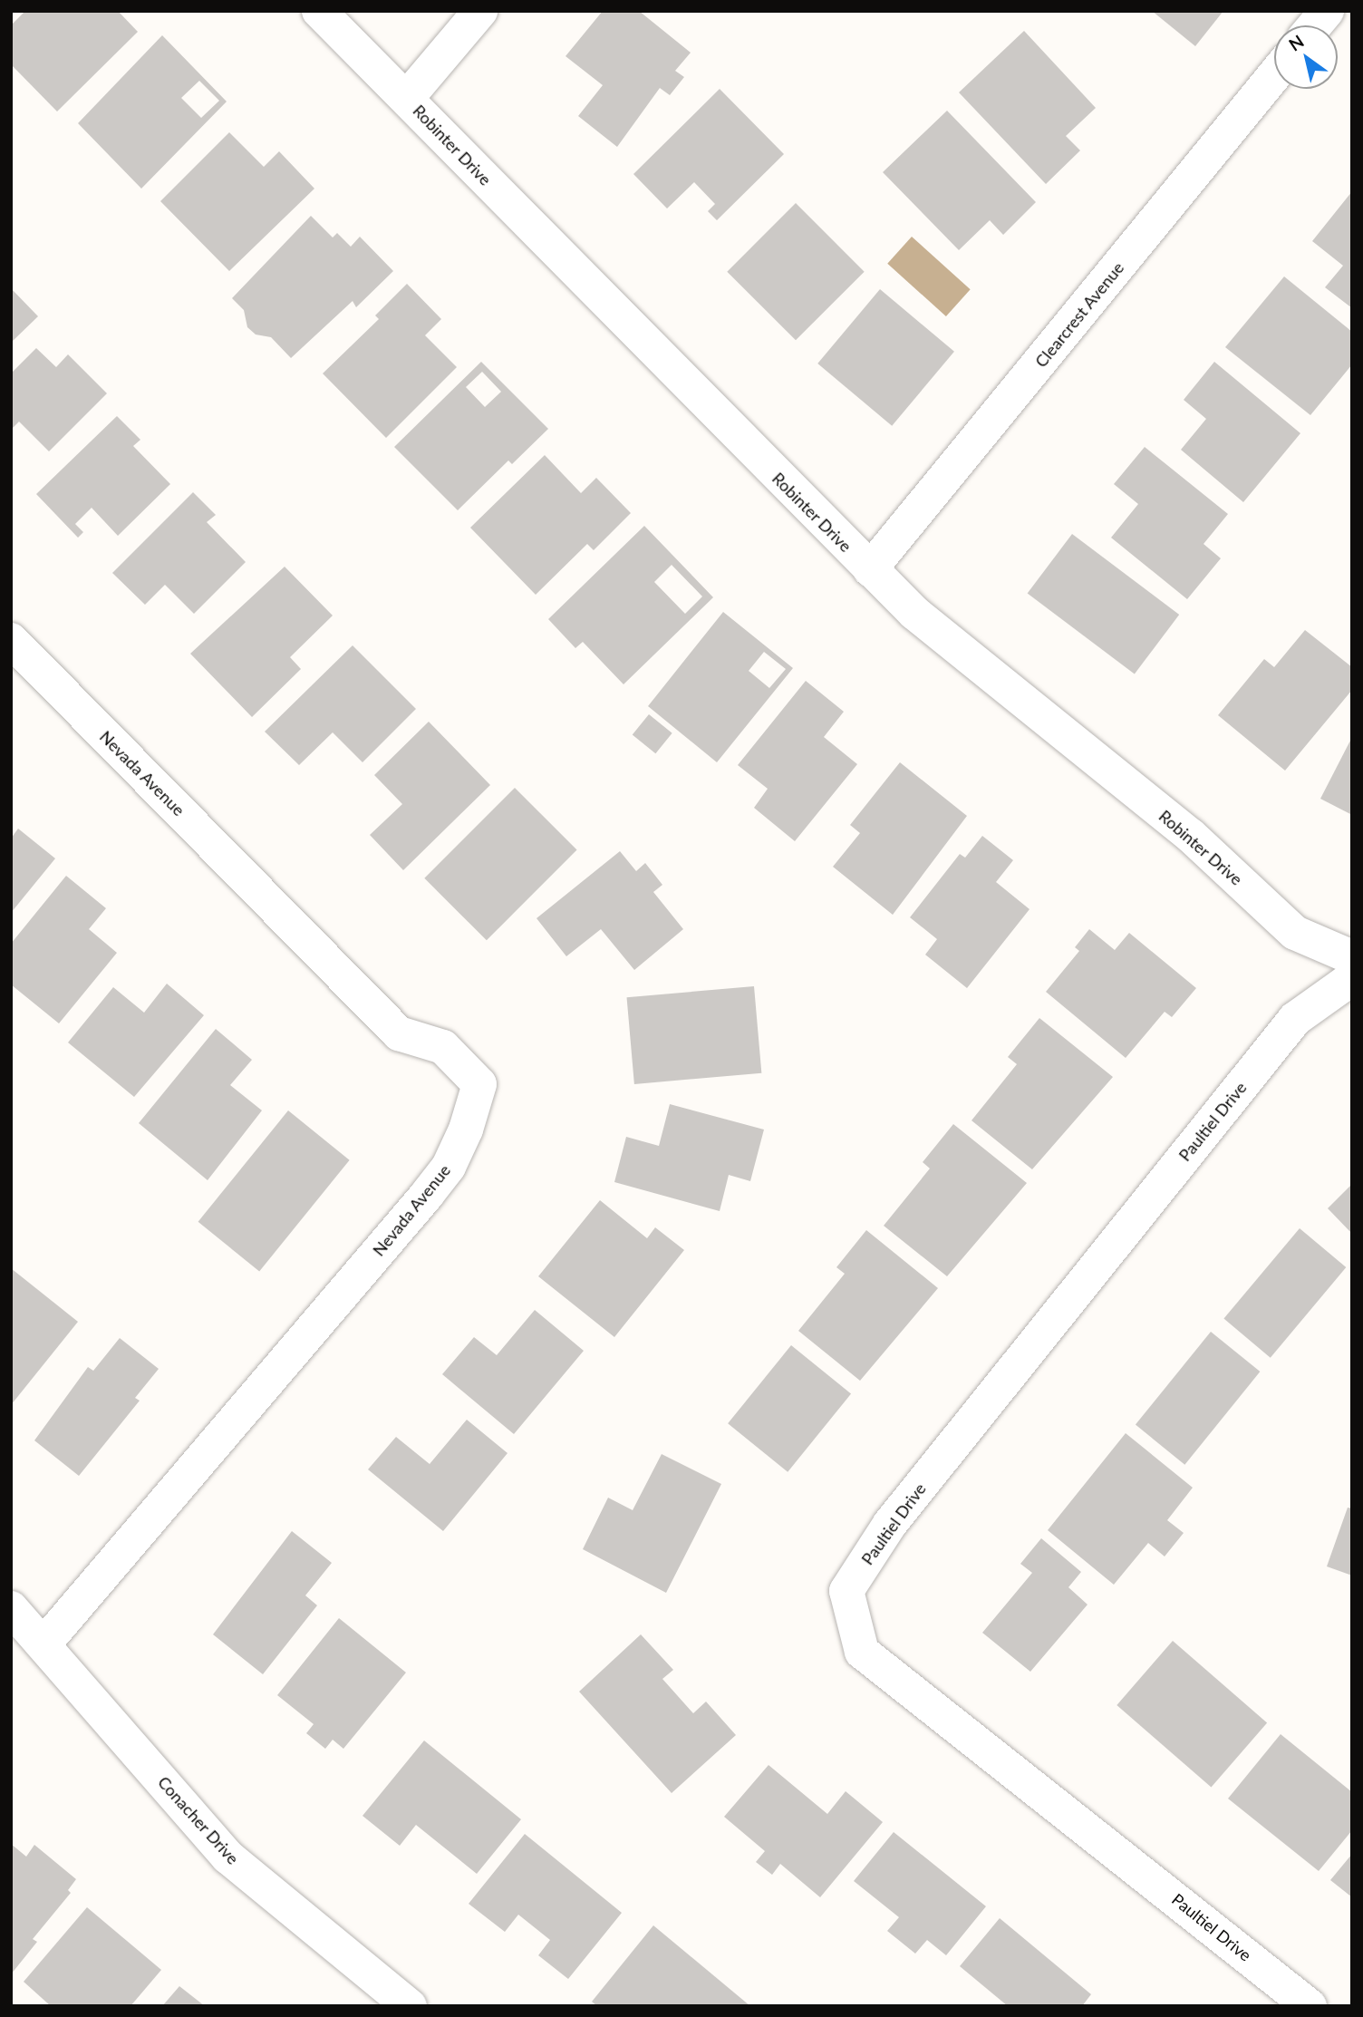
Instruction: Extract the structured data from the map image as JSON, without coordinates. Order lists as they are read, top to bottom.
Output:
{
  "streets": {
    "street": [
      "Robinter Drive",
      "Clearcrest Avenue",
      "Nevada Avenue",
      "Paultiel Drive",
      "Conacher Drive"
    ]
  },
  "crossings": [
    ["Robinter Drive", "Clearcrest Avenue"],
    ["Nevada Avenue", "Conacher Drive"]
  ],
  "north": "top left"
}
